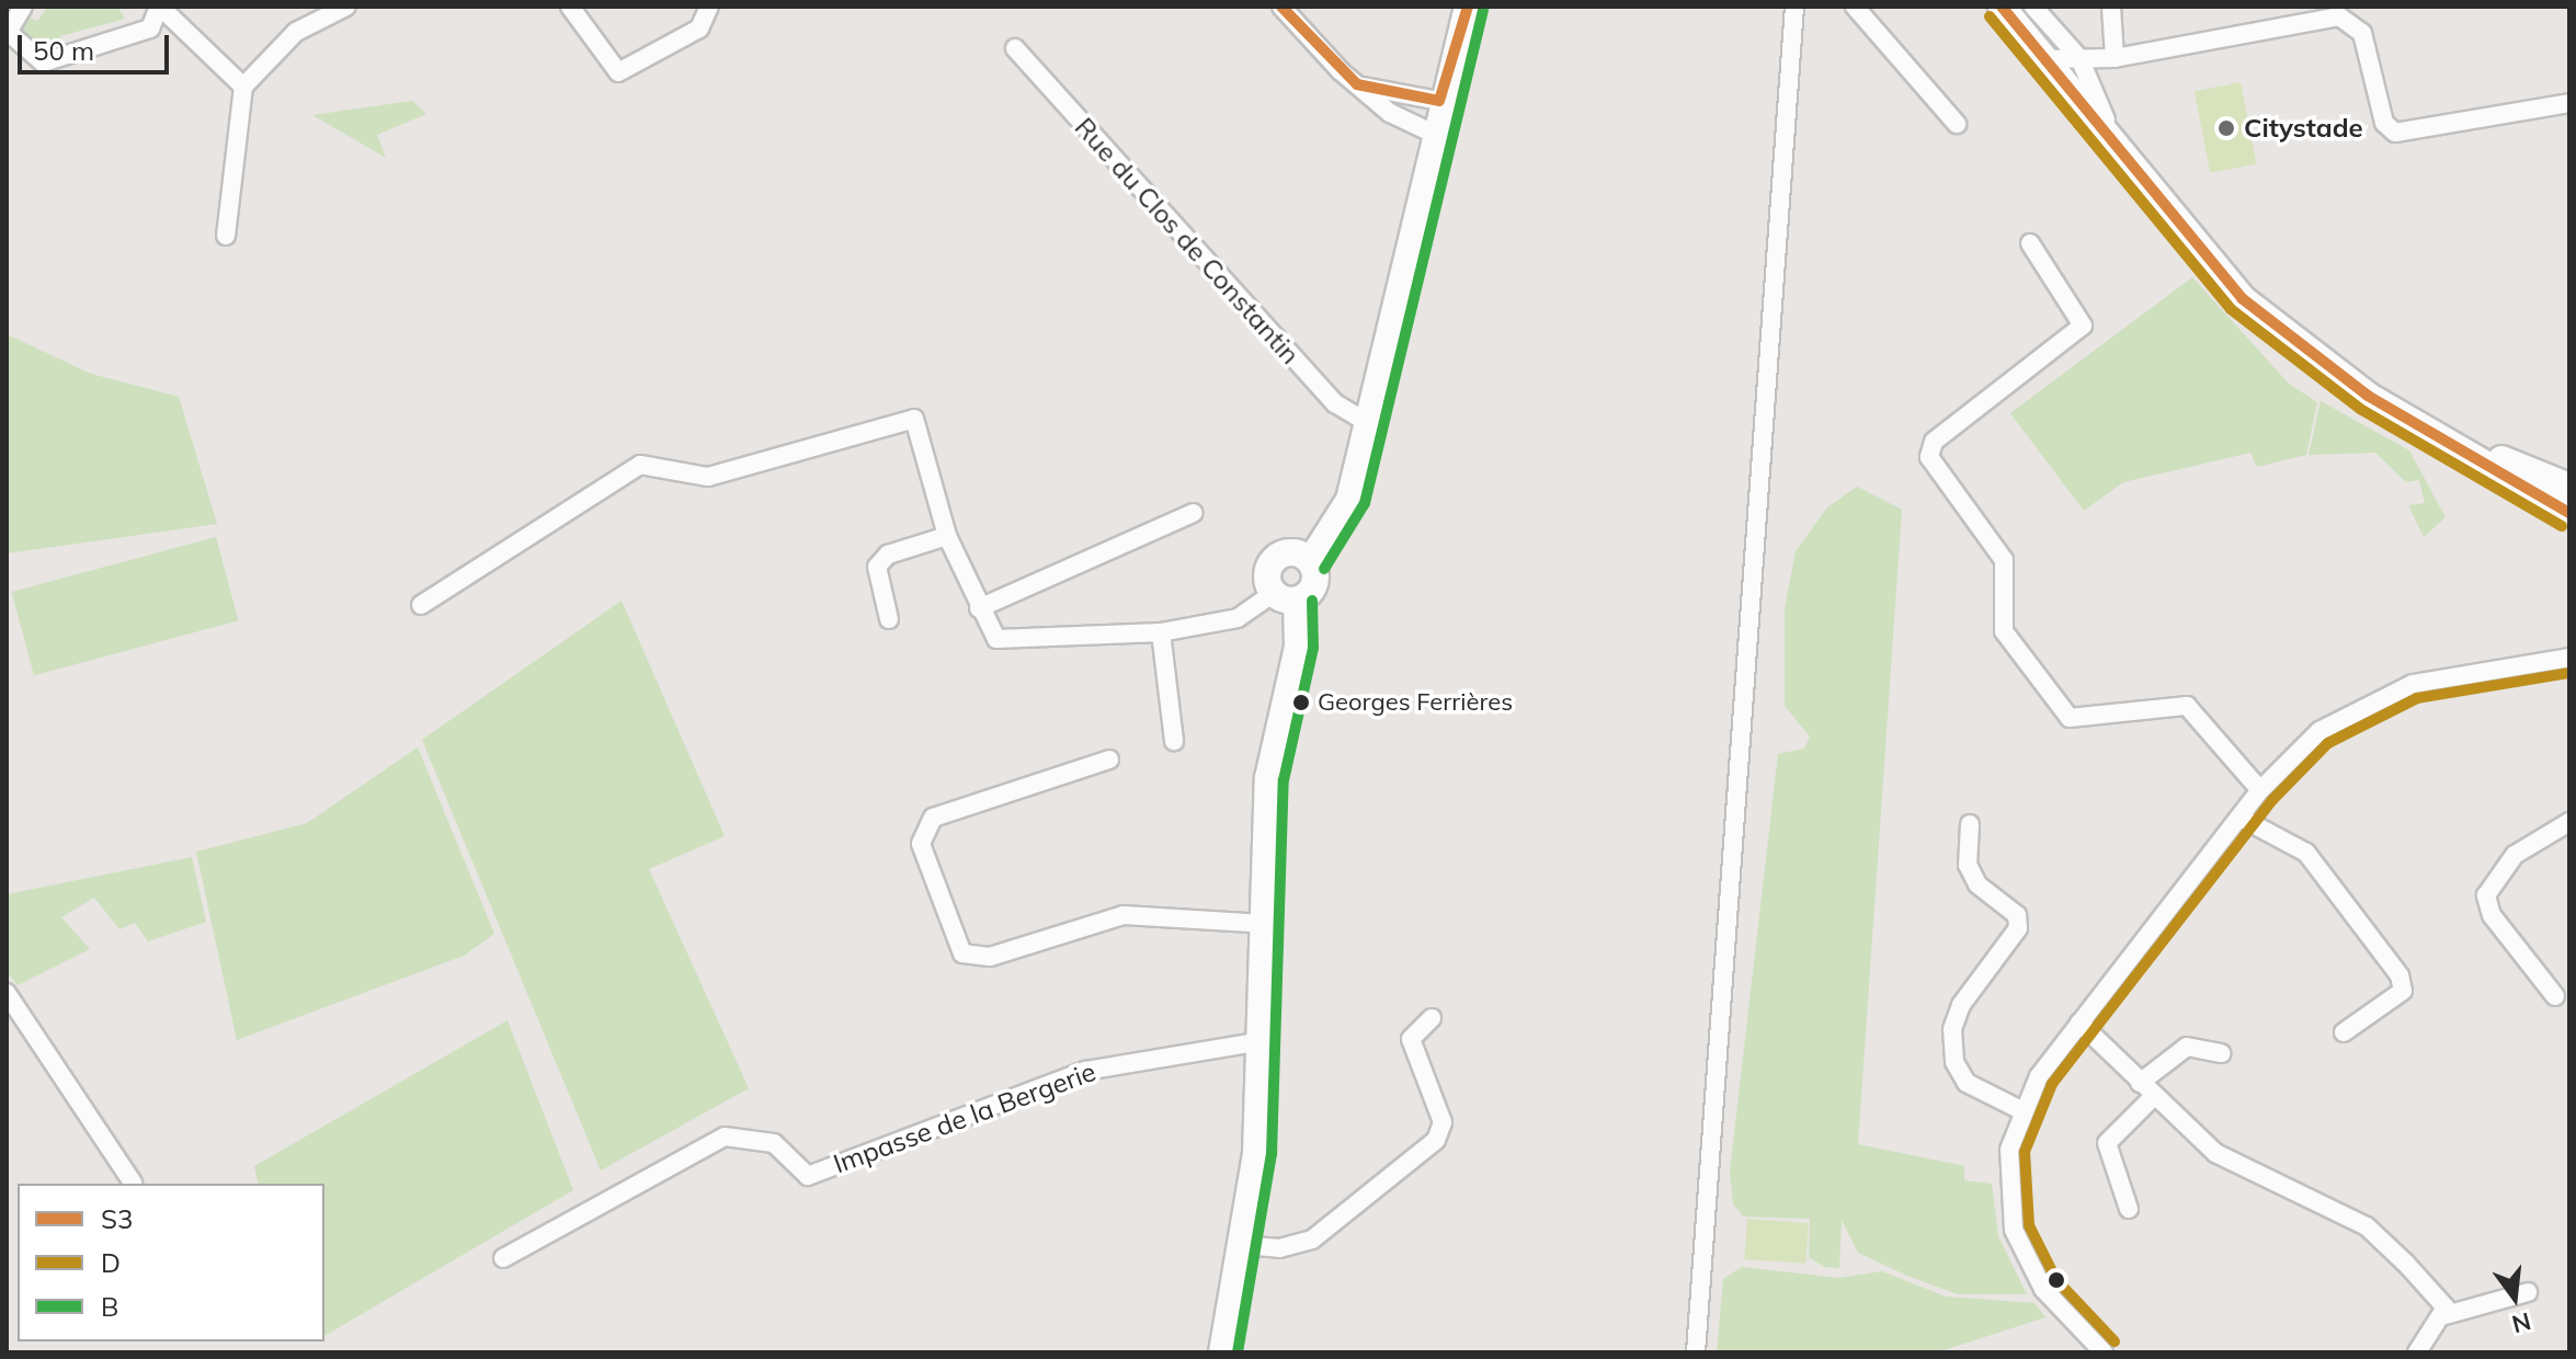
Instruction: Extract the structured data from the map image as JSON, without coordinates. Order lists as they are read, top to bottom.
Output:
{
  "streets": {
    "street": ["Rue du Clos de Constantin", "Impasse de la Bergerie"]
  },
  "places": ["Citystade", "Georges Ferrières"],
  "lines": ["transit line S3", "transit line B", "transit line D"],
  "legend": ["S3", "D", "B"],
  "scale_bar": "50 m",
  "north": "bottom"
}
